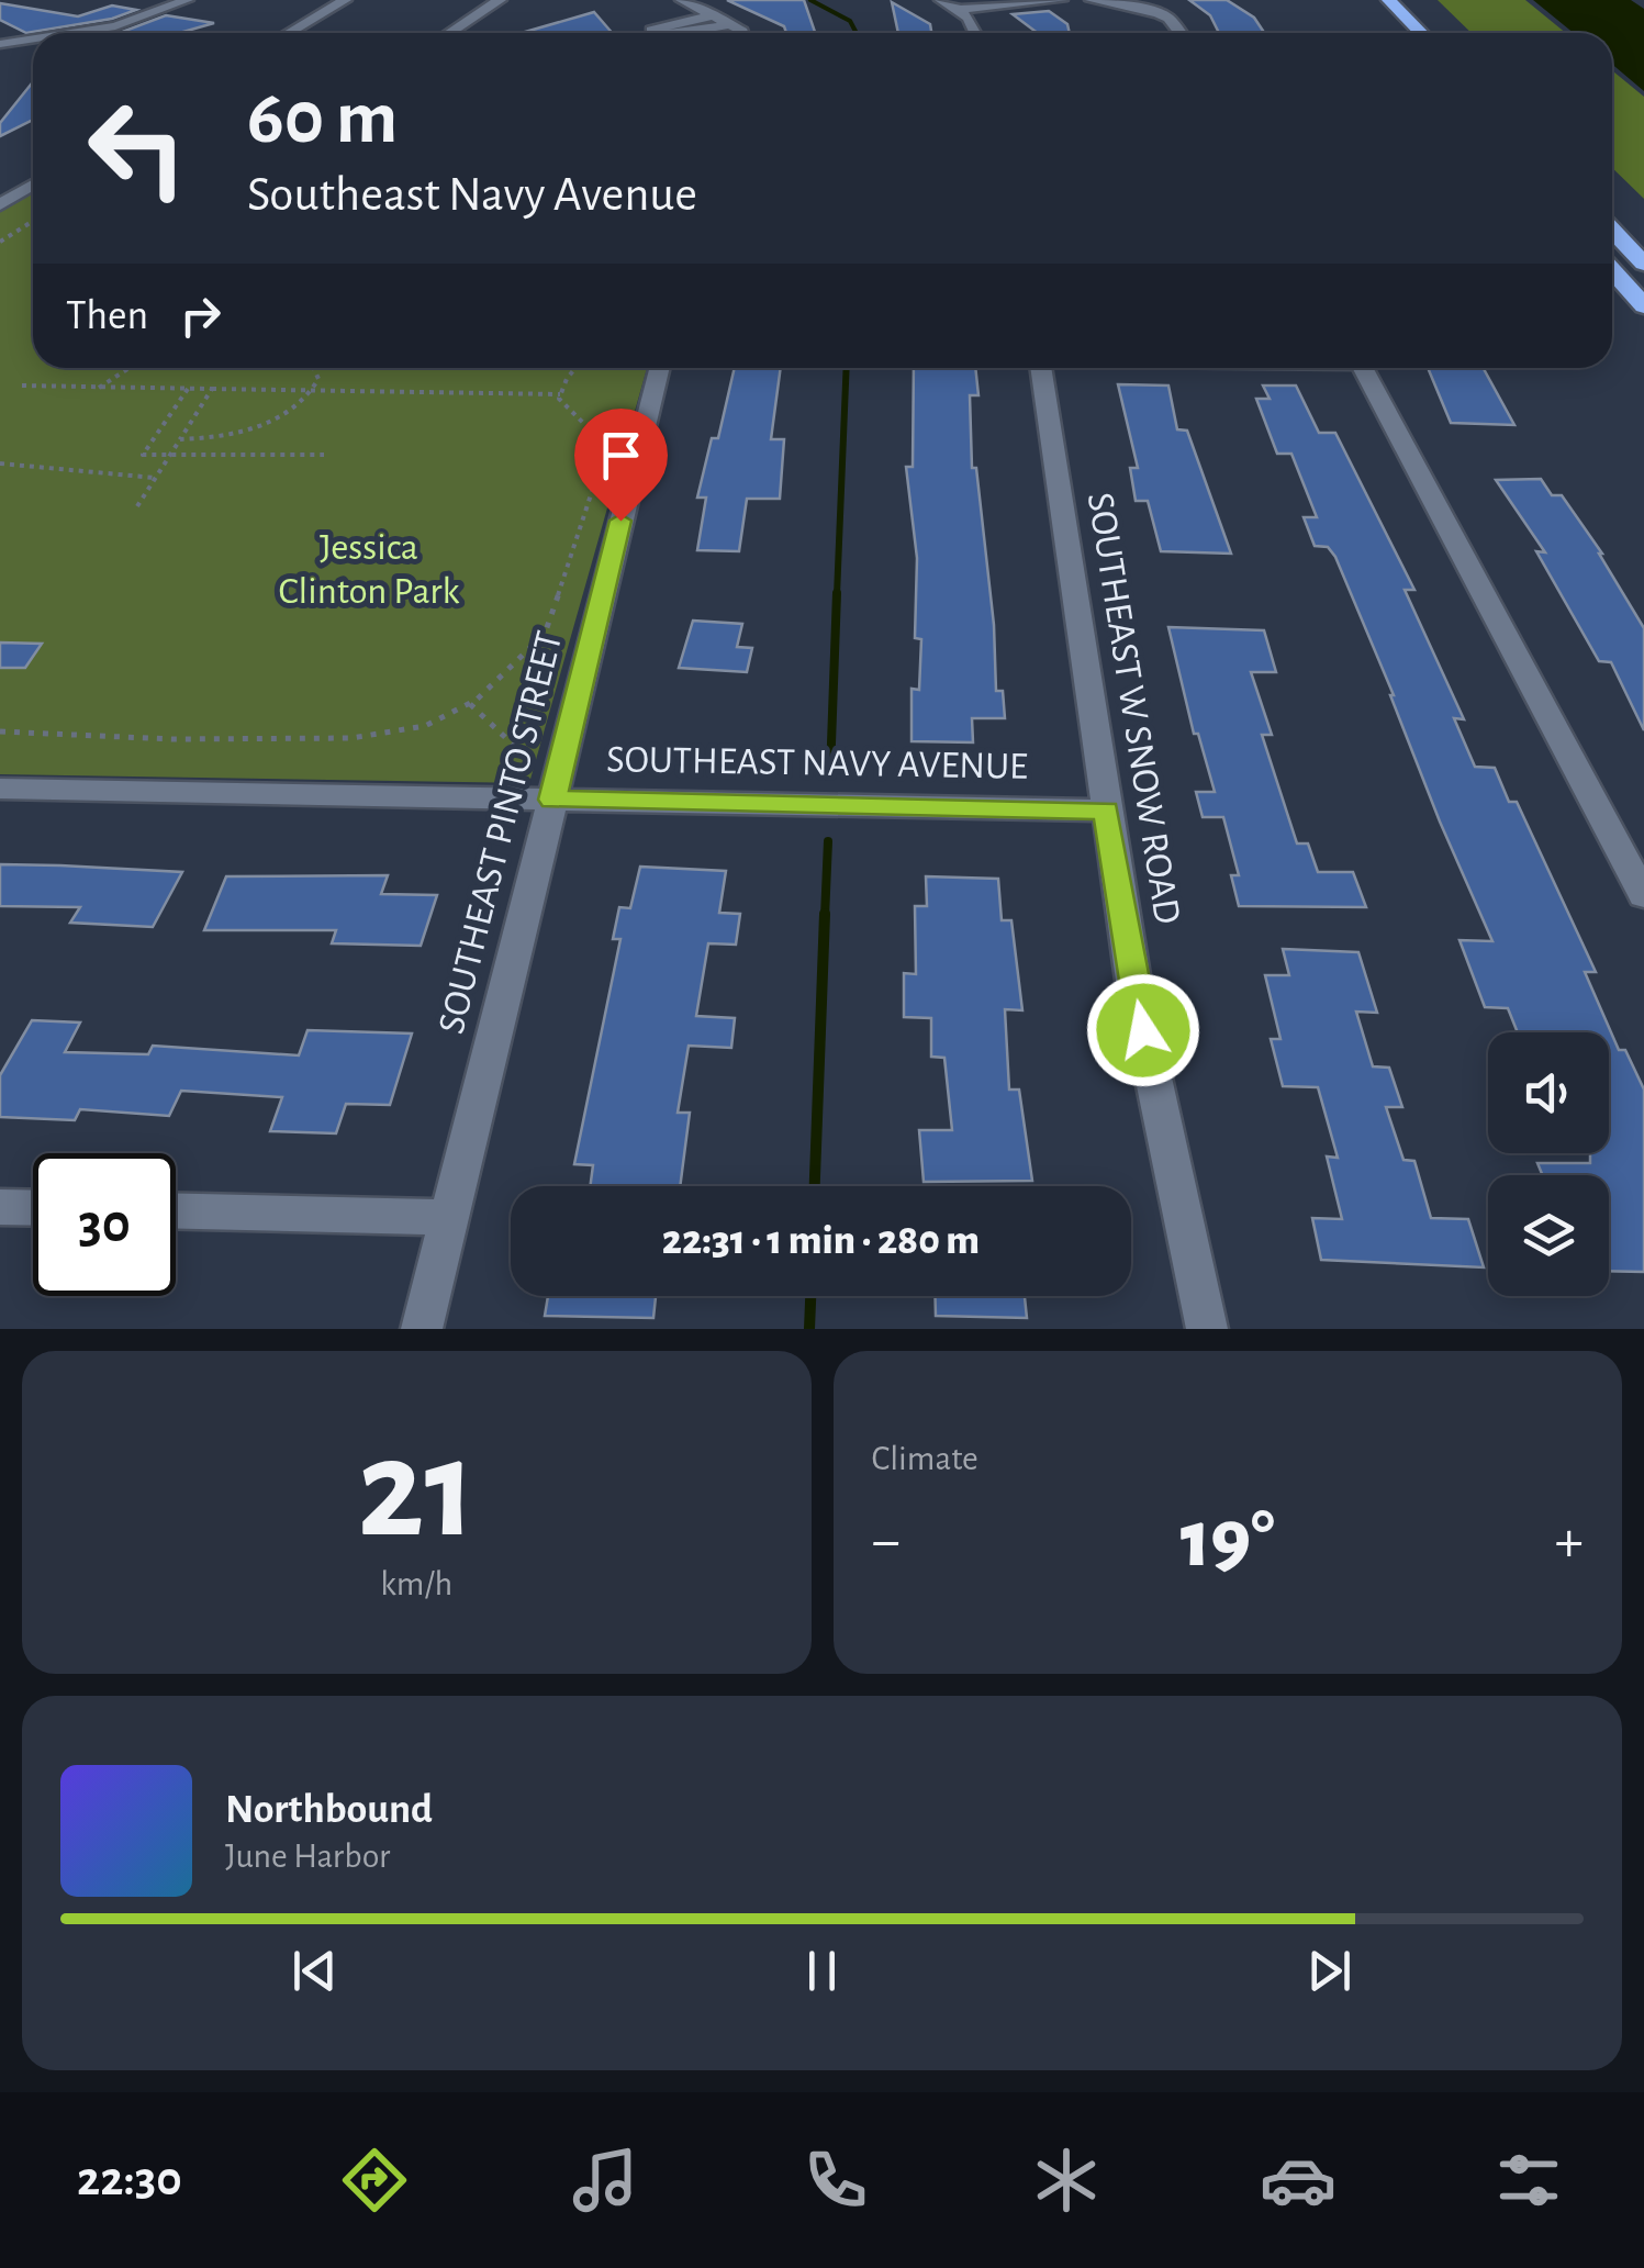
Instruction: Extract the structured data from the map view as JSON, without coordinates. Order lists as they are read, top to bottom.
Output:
{
  "streets": {
    "street": ["SOUTHEAST W SNOW ROAD", "SOUTHEAST NAVY AVENUE", "SOUTHEAST PINTO STREET"]
  },
  "crossings": [
    ["SOUTHEAST W SNOW ROAD", "SOUTHEAST NAVY AVENUE"],
    ["SOUTHEAST NAVY AVENUE", "SOUTHEAST PINTO STREET"]
  ],
  "parks": ["Jessica Clinton Park"],
  "page": {
    "turn": ["60 m", "Southeast Navy Avenue"],
    "then": "Then",
    "limit": "30",
    "trip": "22:31 · 1 min · 280 m",
    "tile": [
      ["21", "km/h"],
      "Climate"
    ],
    "heat": ["−", "19°", "+"],
    "song": ["Northbound", "June Harbor"],
    "tabs": "22:30"
  }
}
